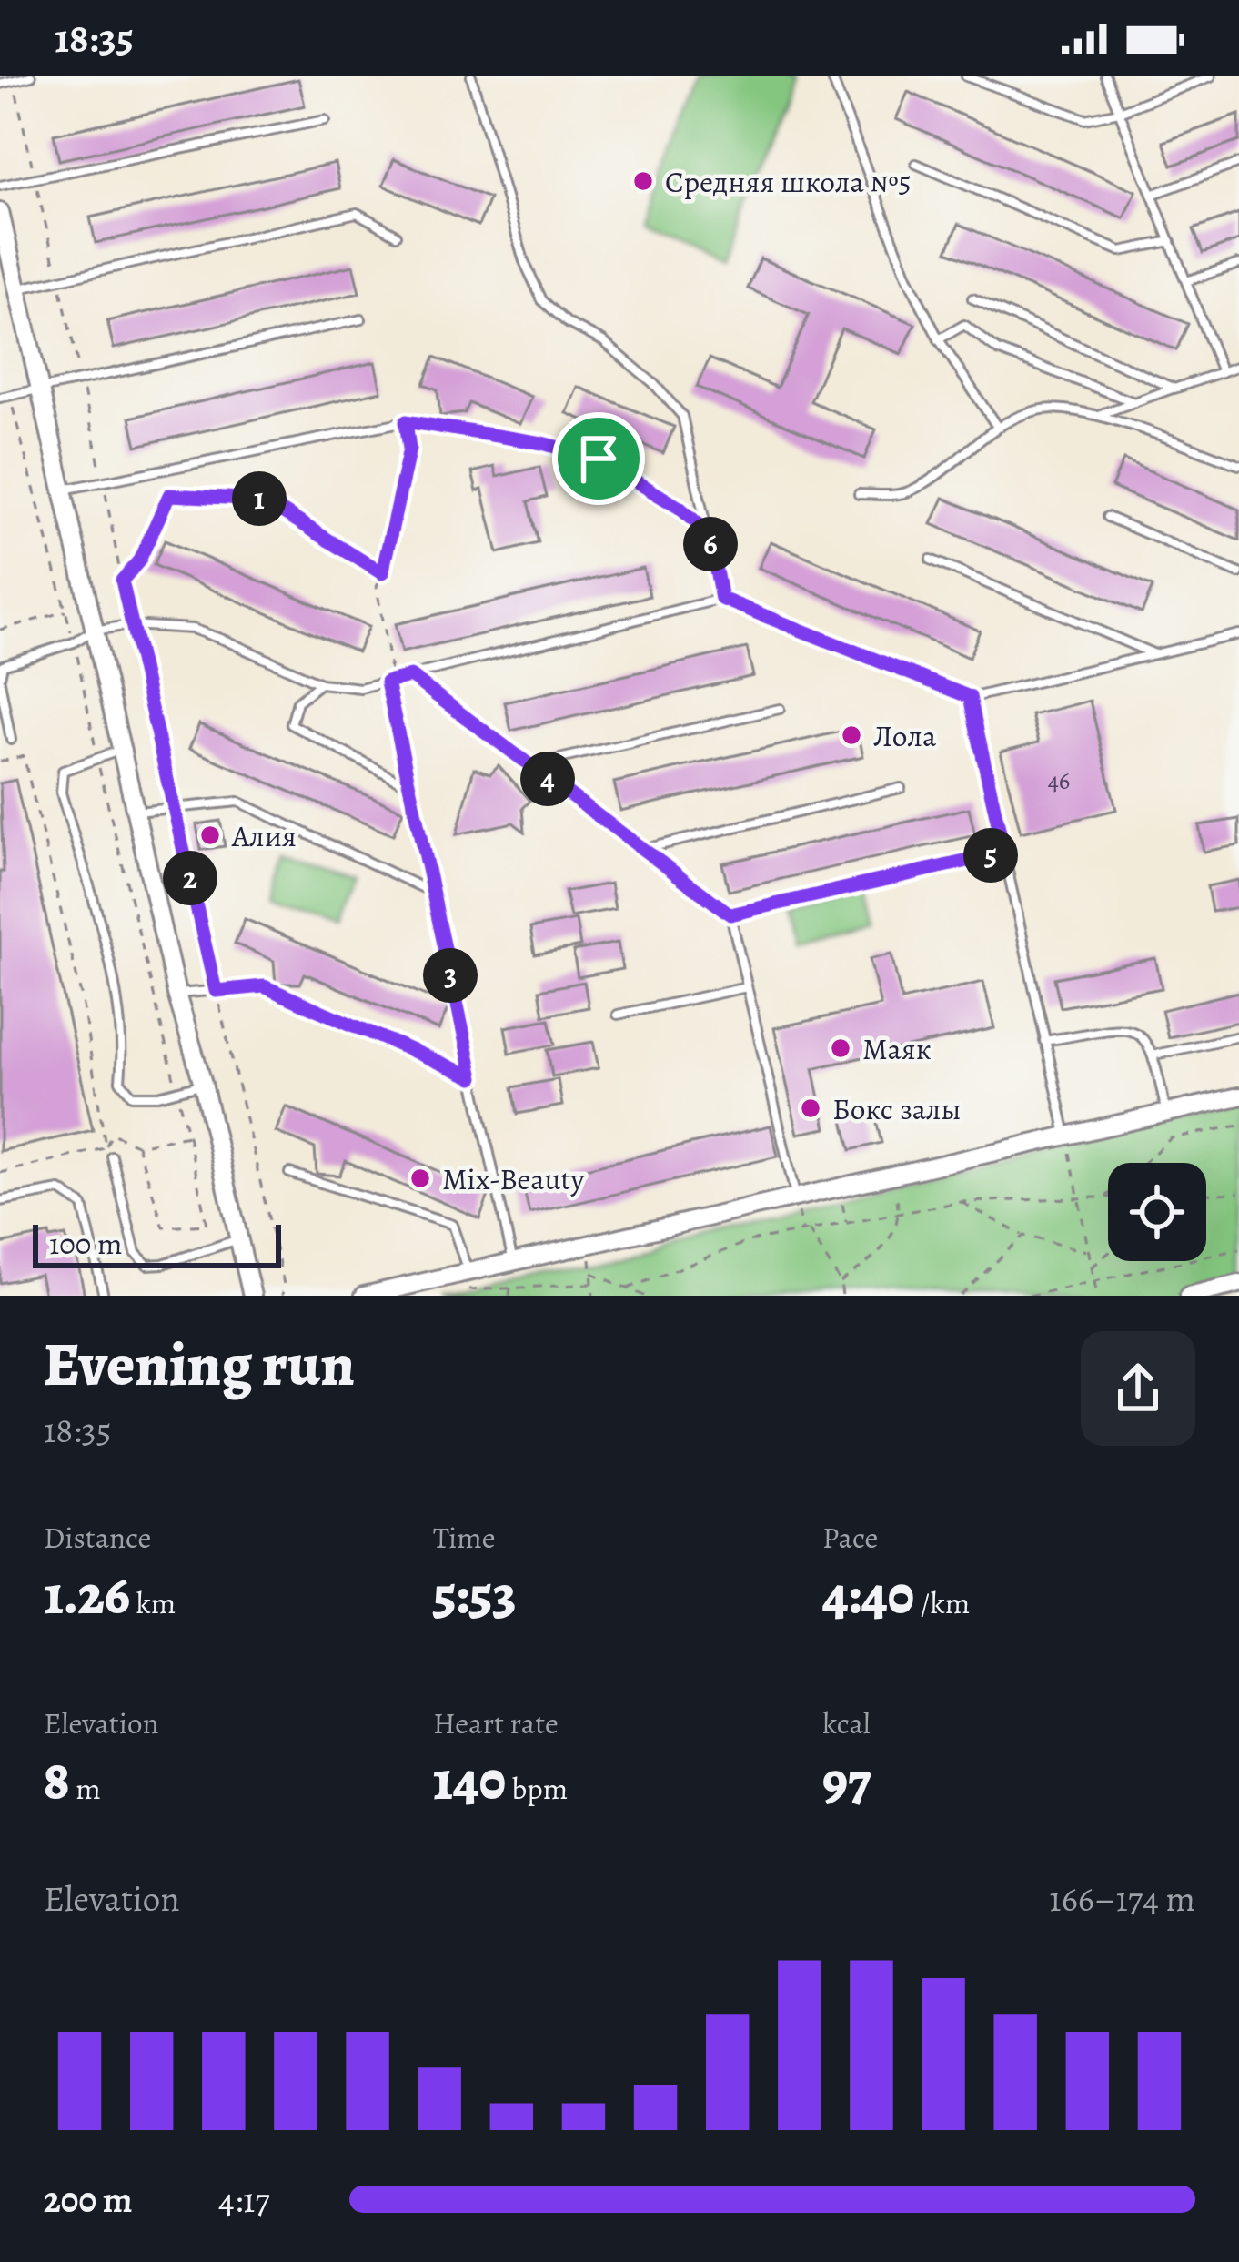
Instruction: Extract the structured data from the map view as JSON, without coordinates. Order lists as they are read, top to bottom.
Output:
{
  "places": [
    "Средняя школа №5",
    "Лола",
    "Алия",
    "Маяк",
    "Бокс залы",
    "Mix-Beauty"
  ],
  "house_numbers": ["46"],
  "scale_bar": "100 m",
  "page": {
    "status": "18:35",
    "pins": [
      "1",
      "6",
      "4",
      "5",
      "2",
      "3"
    ],
    "scale": "100 m",
    "heading": ["Evening run", "18:35"],
    "stats": [
      ["Distance", "1.26 km"],
      ["Time", "5:53"],
      ["Pace", "4:40 /km"],
      ["Elevation", "8 m"],
      ["Heart rate", "140 bpm"],
      ["kcal", "97"]
    ],
    "chart": ["Elevation", "166–174 m"],
    "list": [
      {
        "name": "200 m",
        "note": "4:17"
      }
    ]
  }
}
